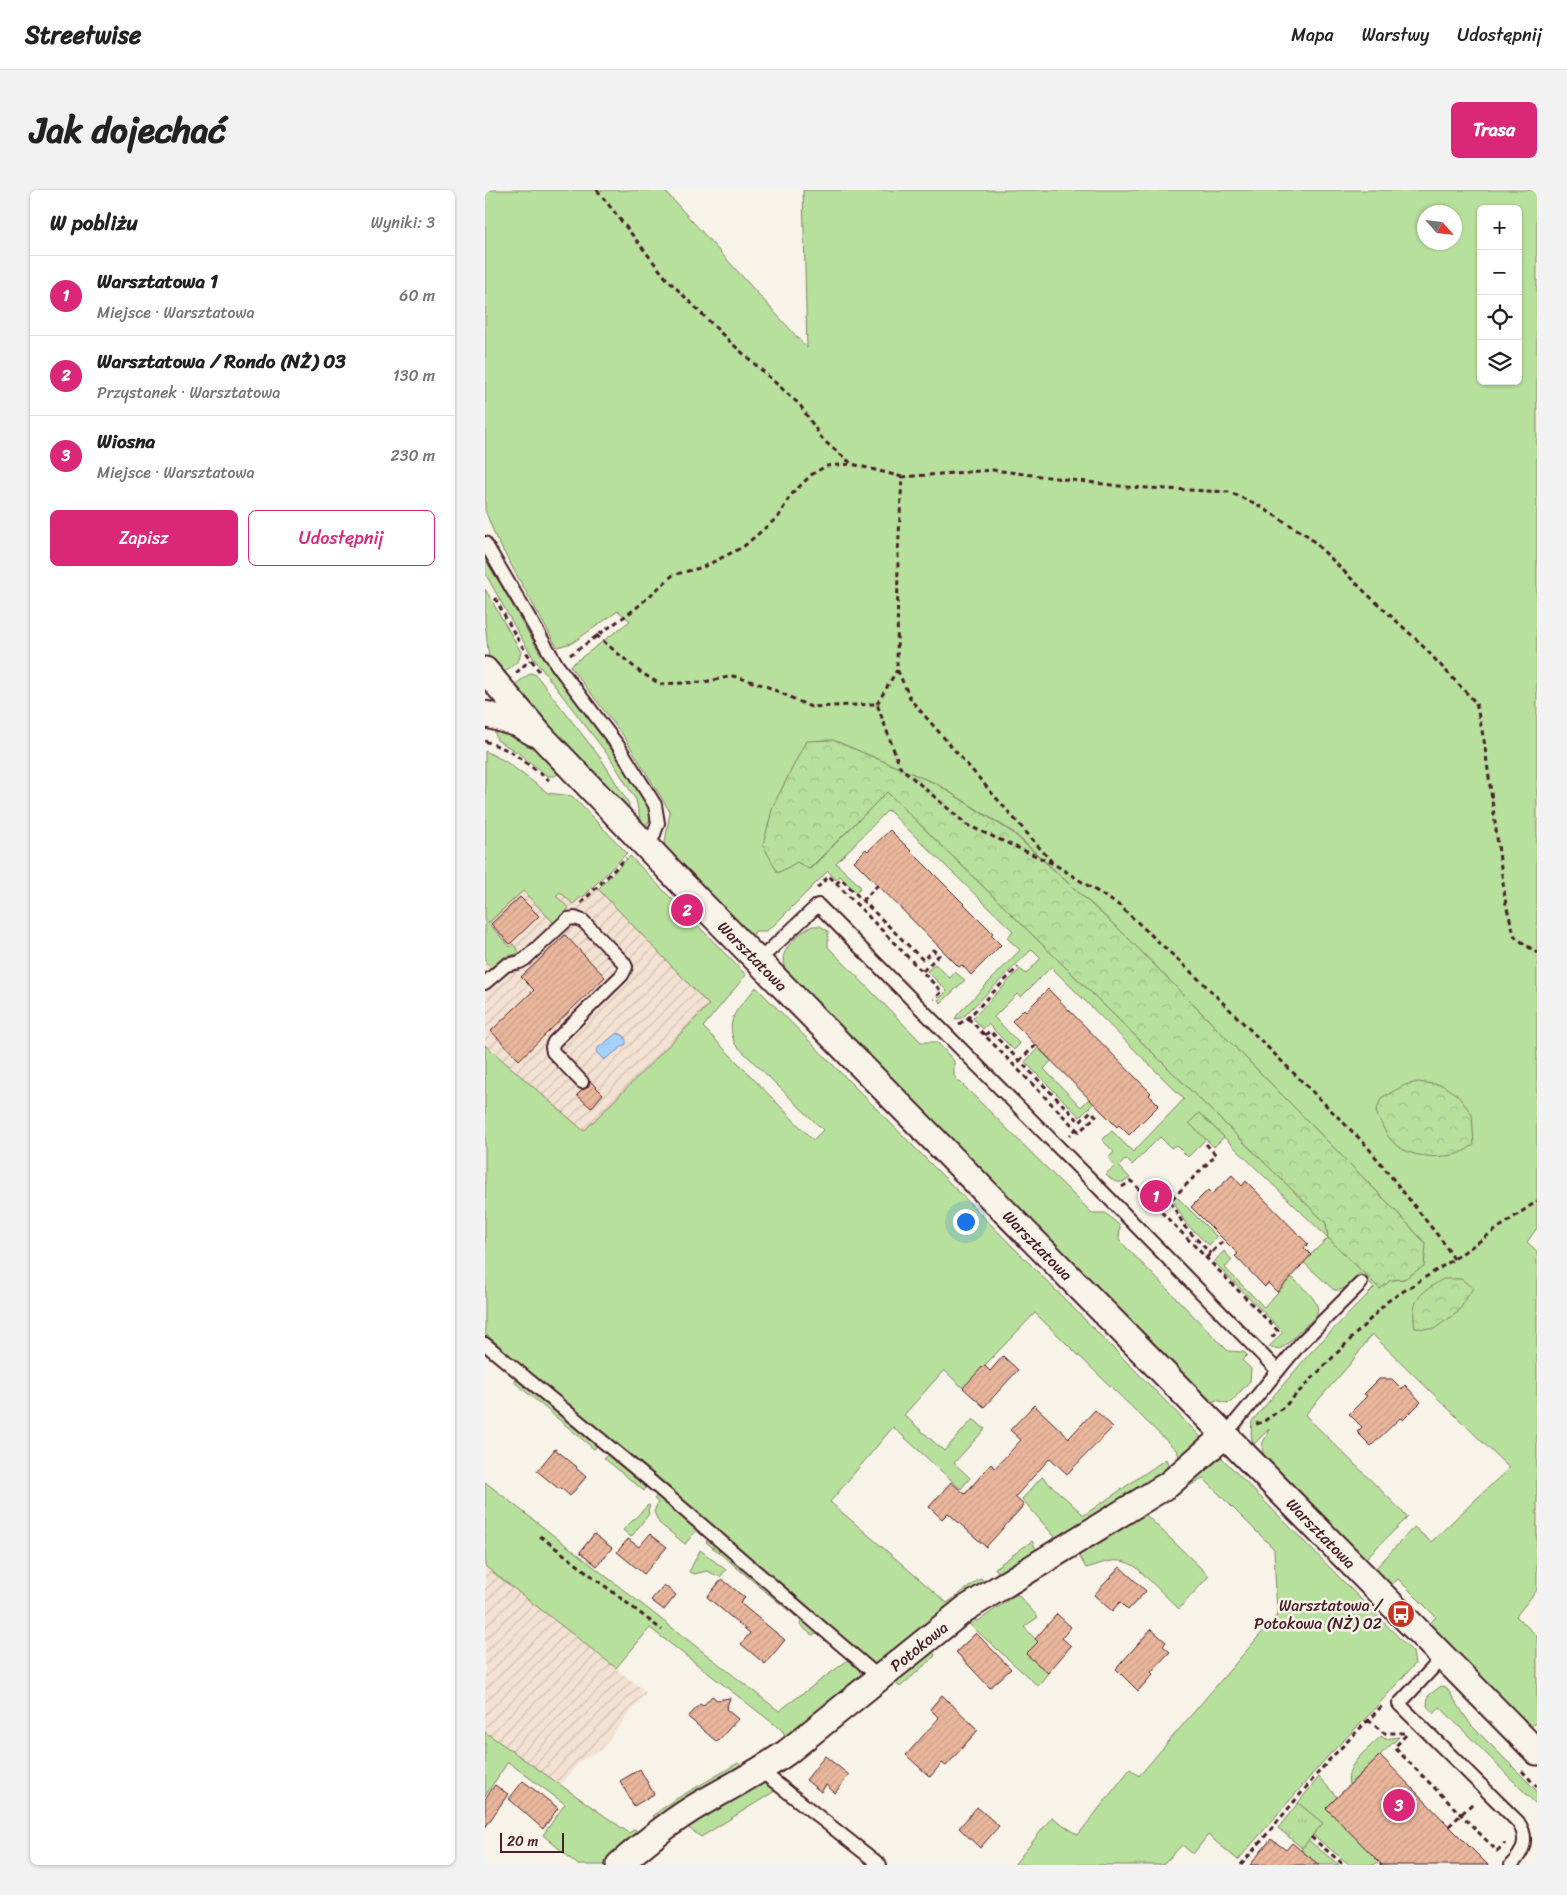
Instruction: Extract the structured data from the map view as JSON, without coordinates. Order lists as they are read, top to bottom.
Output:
{
  "streets": {
    "street": ["Warsztatowa", "Potokowa"]
  },
  "crossings": [
    ["Warsztatowa", "Potokowa"]
  ],
  "places": {
    "bus stop": ["Warsztatowa / Potokowa (NŻ) 02"]
  },
  "scale_bar": "20 m",
  "north": "bottom right",
  "page": {
    "header": "Streetwise",
    "nav": ["Mapa", "Warstwy", "Udostępnij"],
    "title": "Jak dojechać",
    "buttons": [
      "Trasa",
      ["Zapisz", "Udostępnij"]
    ],
    "heading": ["W pobliżu", "Wyniki: 3"],
    "map_buttons": ["+", "−"],
    "list": [
      {
        "mark": "1",
        "name": "Warsztatowa 1",
        "note": "Miejsce · Warsztatowa",
        "value": "60 m"
      },
      {
        "mark": "2",
        "name": "Warsztatowa / Rondo (NŻ) 03",
        "note": "Przystanek · Warsztatowa",
        "value": "130 m"
      },
      {
        "mark": "3",
        "name": "Wiosna",
        "note": "Miejsce · Warsztatowa",
        "value": "230 m"
      }
    ],
    "pins": ["2", "1", "3"],
    "scale": "20 m"
  }
}
